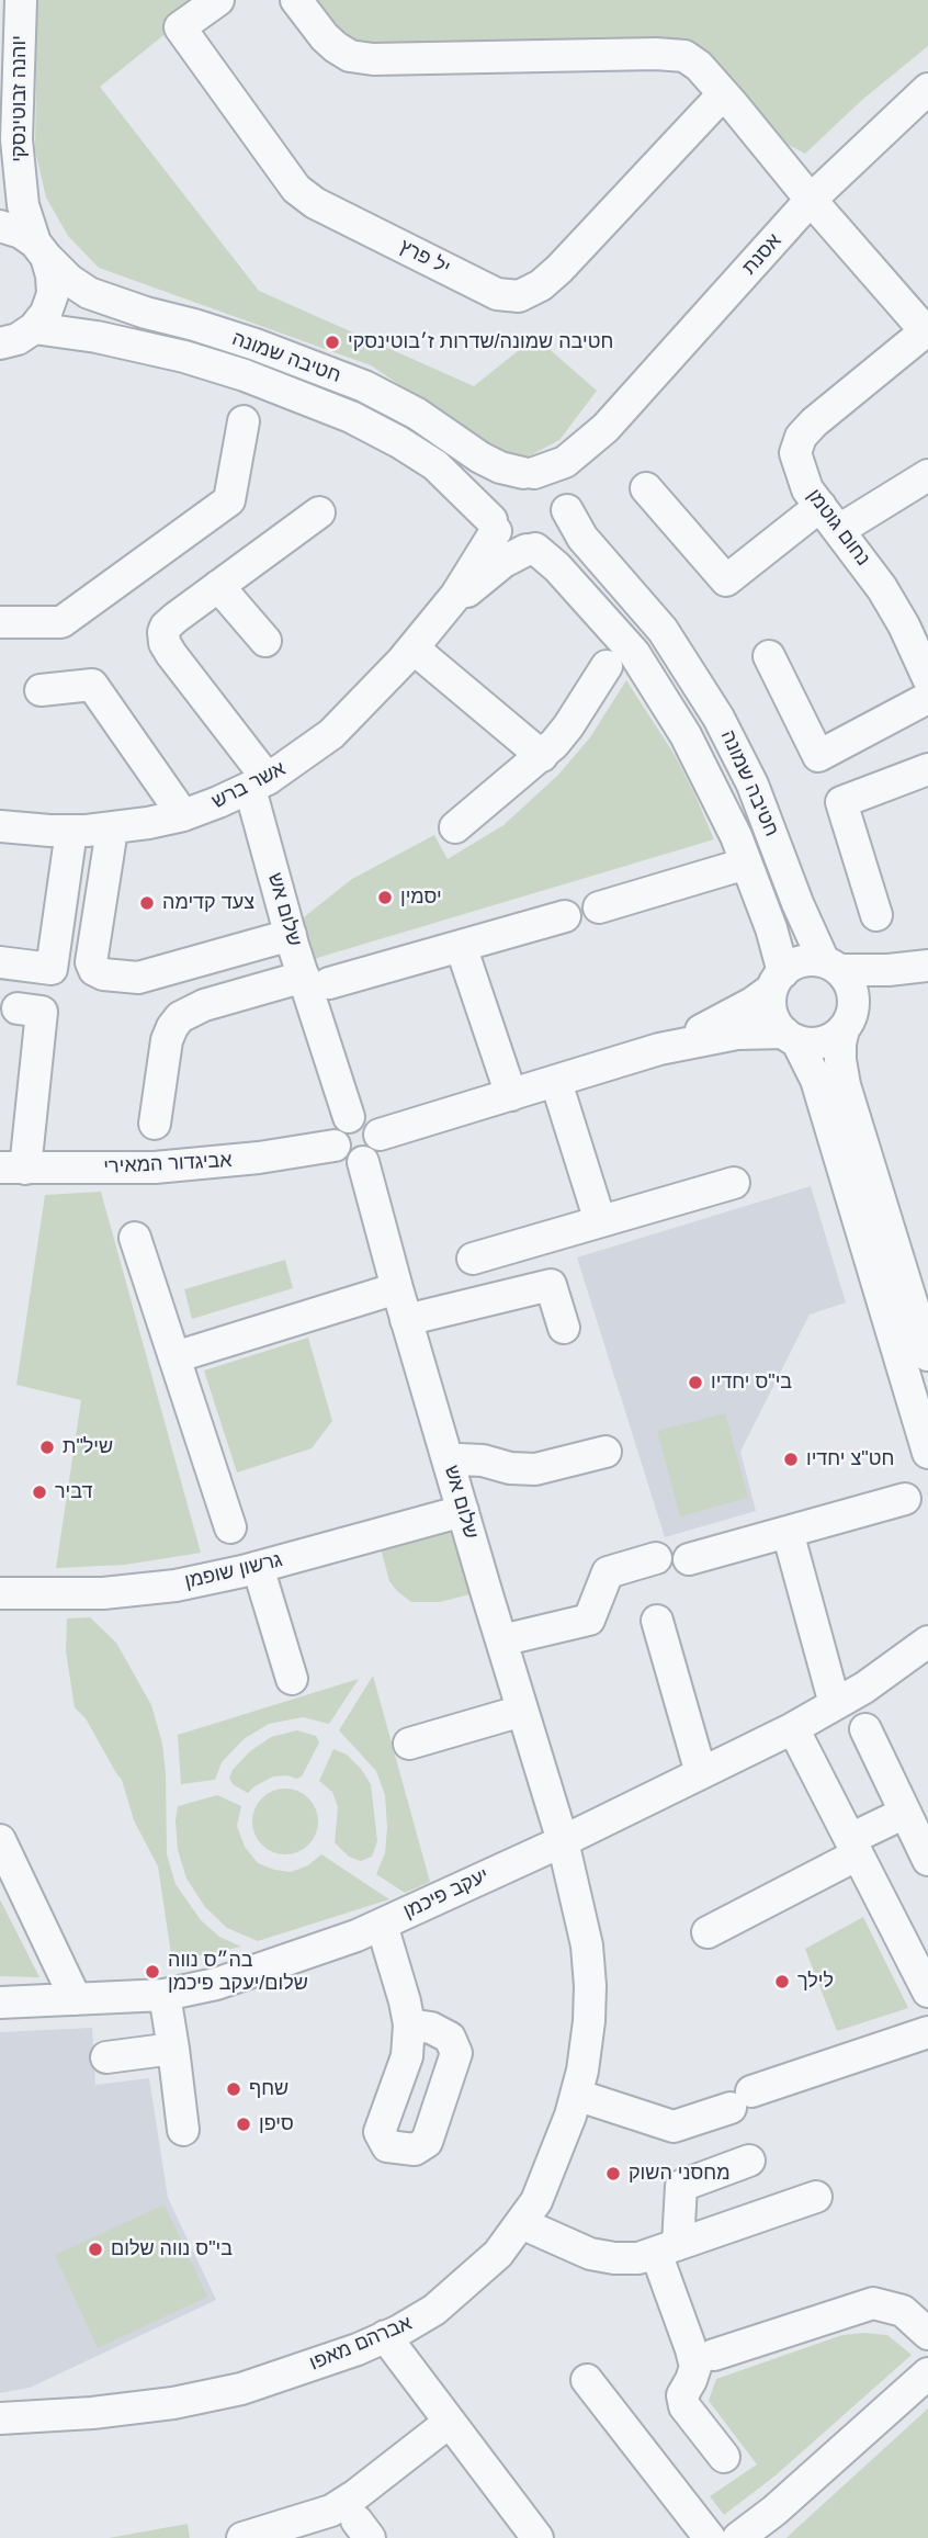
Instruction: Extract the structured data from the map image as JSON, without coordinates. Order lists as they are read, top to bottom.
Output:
{
  "streets": {
    "street": [
      "יוהנה זבוטינסקי",
      "אסנת",
      "יל פרץ",
      "חטיבה שמונה",
      "נחום גוטמן",
      "אשר ברש",
      "שלום אש",
      "אביגדור המאירי",
      "גרשון שופמן",
      "יעקב פיכמן",
      "אברהם מאפו"
    ]
  },
  "crossings": [
    ["יוהנה זבוטינסקי", "חטיבה שמונה"],
    ["אסנת", "חטיבה שמונה"],
    ["אסנת", "אשר ברש"],
    ["חטיבה שמונה", "אשר ברש"],
    ["אשר ברש", "שלום אש"],
    ["שלום אש", "אביגדור המאירי"],
    ["שלום אש", "גרשון שופמן"],
    ["שלום אש", "יעקב פיכמן"],
    ["שלום אש", "אברהם מאפו"],
    ["יעקב פיכמן", "אברהם מאפו"]
  ],
  "places": [
    "חטיבה שמונה/שדרות ז׳בוטינסקי",
    "יסמין",
    "צעד קדימה",
    "בי\"ס יחדיו",
    "שיל\"ת",
    "חט\"צ יחדיו",
    "דביר",
    "בה״ס נווה שלום/יעקב פיכמן",
    "לילך",
    "שחף",
    "סיפן",
    "מחסני השוק",
    "בי\"ס נווה שלום"
  ]
}
